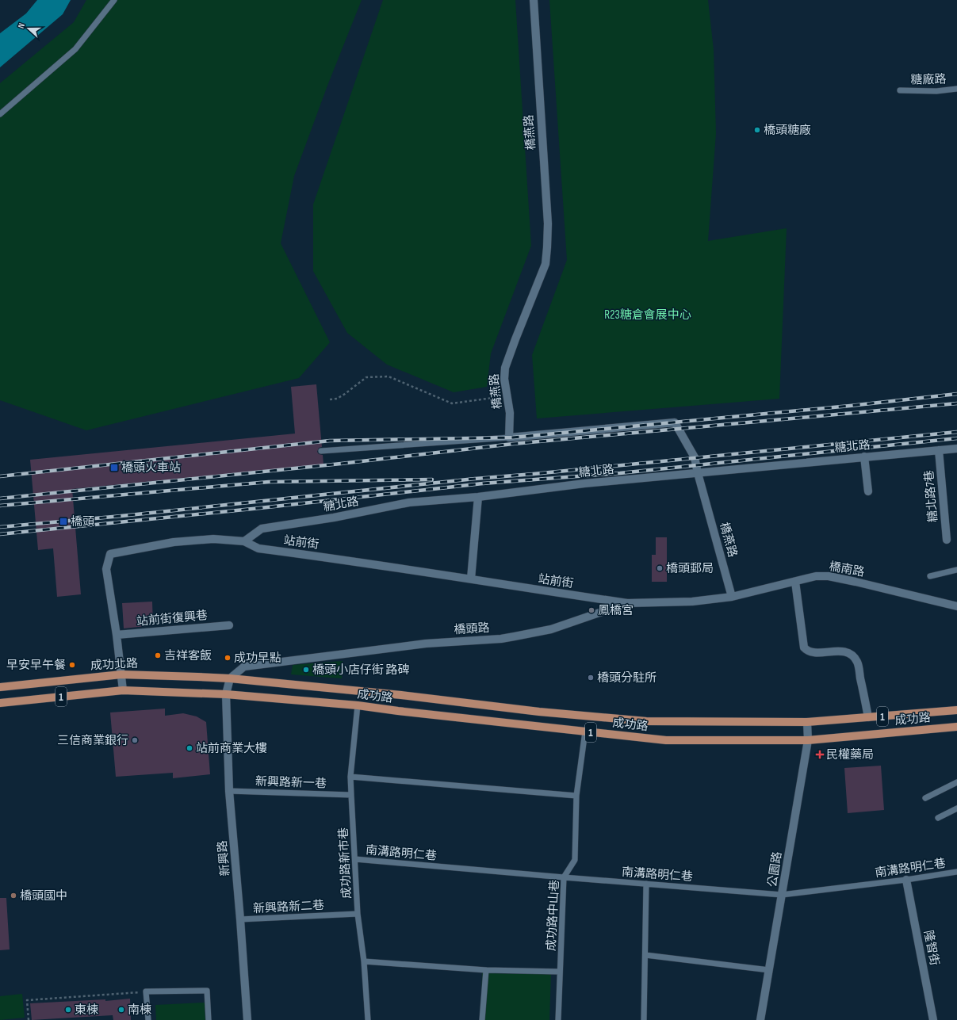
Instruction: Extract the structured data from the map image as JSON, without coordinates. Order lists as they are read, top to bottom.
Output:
{
  "streets": {
    "main road": ["成功北路", "成功路", "1"],
    "street": [
      "橋燕路",
      "糖北路",
      "糖北路7巷",
      "站前街",
      "橋南路",
      "站前街復興巷",
      "橋頭路",
      "新興路",
      "公園路",
      "隆智街"
    ],
    "lane": [
      "糖廠路",
      "新興路新一巷",
      "南溝路明仁巷",
      "成功路新市巷",
      "新興路新二巷",
      "成功路中山巷"
    ]
  },
  "crossings": [
    ["橋燕路", "糖北路"],
    ["橋燕路", "橋南路"],
    ["橋燕路", "橋頭路"],
    ["糖北路", "糖北路7巷"],
    ["糖北路", "站前街"],
    ["站前街", "站前街復興巷"],
    ["站前街", "橋頭路"],
    ["站前街", "成功北路"],
    ["站前街", "1"],
    ["橋南路", "橋頭路"],
    ["橋頭路", "成功北路"],
    ["橋頭路", "成功路"],
    ["成功北路", "成功路"],
    ["成功路", "1"],
    ["成功路", "新興路"],
    ["成功路", "成功路新市巷"],
    ["成功路", "公園路"],
    ["成功路", "成功路中山巷"],
    ["1", "新興路"],
    ["新興路新一巷", "新興路"],
    ["新興路新一巷", "成功路新市巷"],
    ["南溝路明仁巷", "成功路新市巷"],
    ["南溝路明仁巷", "公園路"],
    ["南溝路明仁巷", "成功路中山巷"],
    ["南溝路明仁巷", "隆智街"],
    ["新興路", "新興路新二巷"],
    ["成功路新市巷", "新興路新二巷"]
  ],
  "parks": ["R23糖倉會展中心"],
  "places": {
    "other": [
      "橋頭糖廠",
      "橋頭郵局",
      "鳳橋宮",
      "吉祥客飯",
      "成功早點",
      "早安早午餐",
      "橋頭小店仔街 路碑",
      "橋頭分駐所",
      "三信商業銀行",
      "站前商業大樓",
      "橋頭國中",
      "東棟",
      "南棟"
    ],
    "transit": ["橋頭火車站", "橋頭"],
    "health": ["民權藥局"]
  },
  "north": "left"
}
